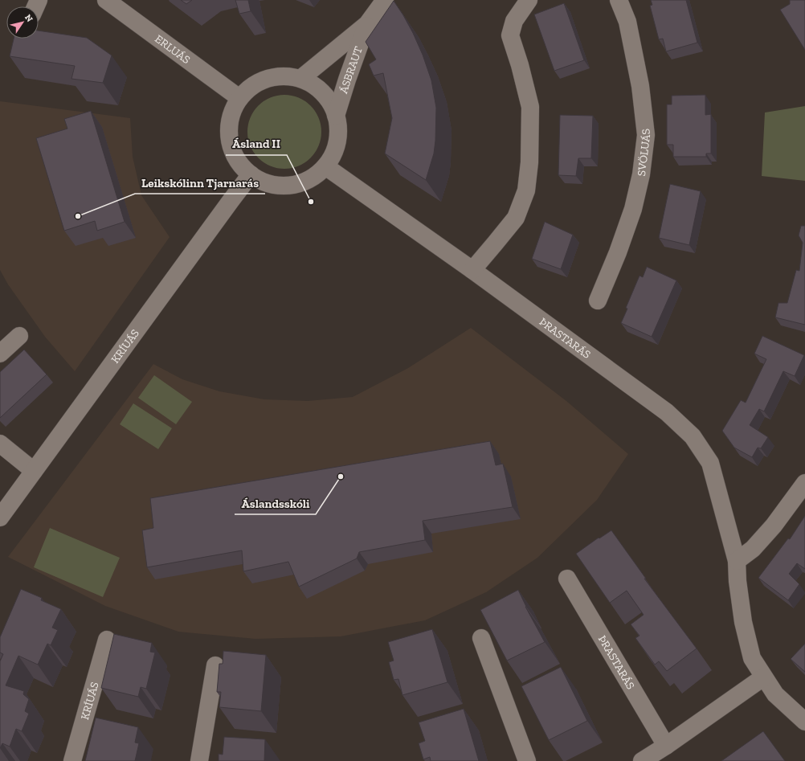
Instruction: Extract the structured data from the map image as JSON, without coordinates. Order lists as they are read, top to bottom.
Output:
{
  "streets": {
    "street": [
      "ERLUÁS",
      "ÁSBRAUT",
      "SVÖLUÁS",
      "ÞRASTARÁS",
      "KRÍUÁS"
    ]
  },
  "crossings": [
    ["ERLUÁS", "ÁSBRAUT"],
    ["ERLUÁS", "ÞRASTARÁS"],
    ["ERLUÁS", "KRÍUÁS"],
    ["ÁSBRAUT", "ÞRASTARÁS"],
    ["ÁSBRAUT", "KRÍUÁS"],
    ["ÞRASTARÁS", "KRÍUÁS"]
  ],
  "places": ["Ásland II", "Leikskólinn Tjarnarás", "Áslandsskóli"],
  "north": "top right"
}
